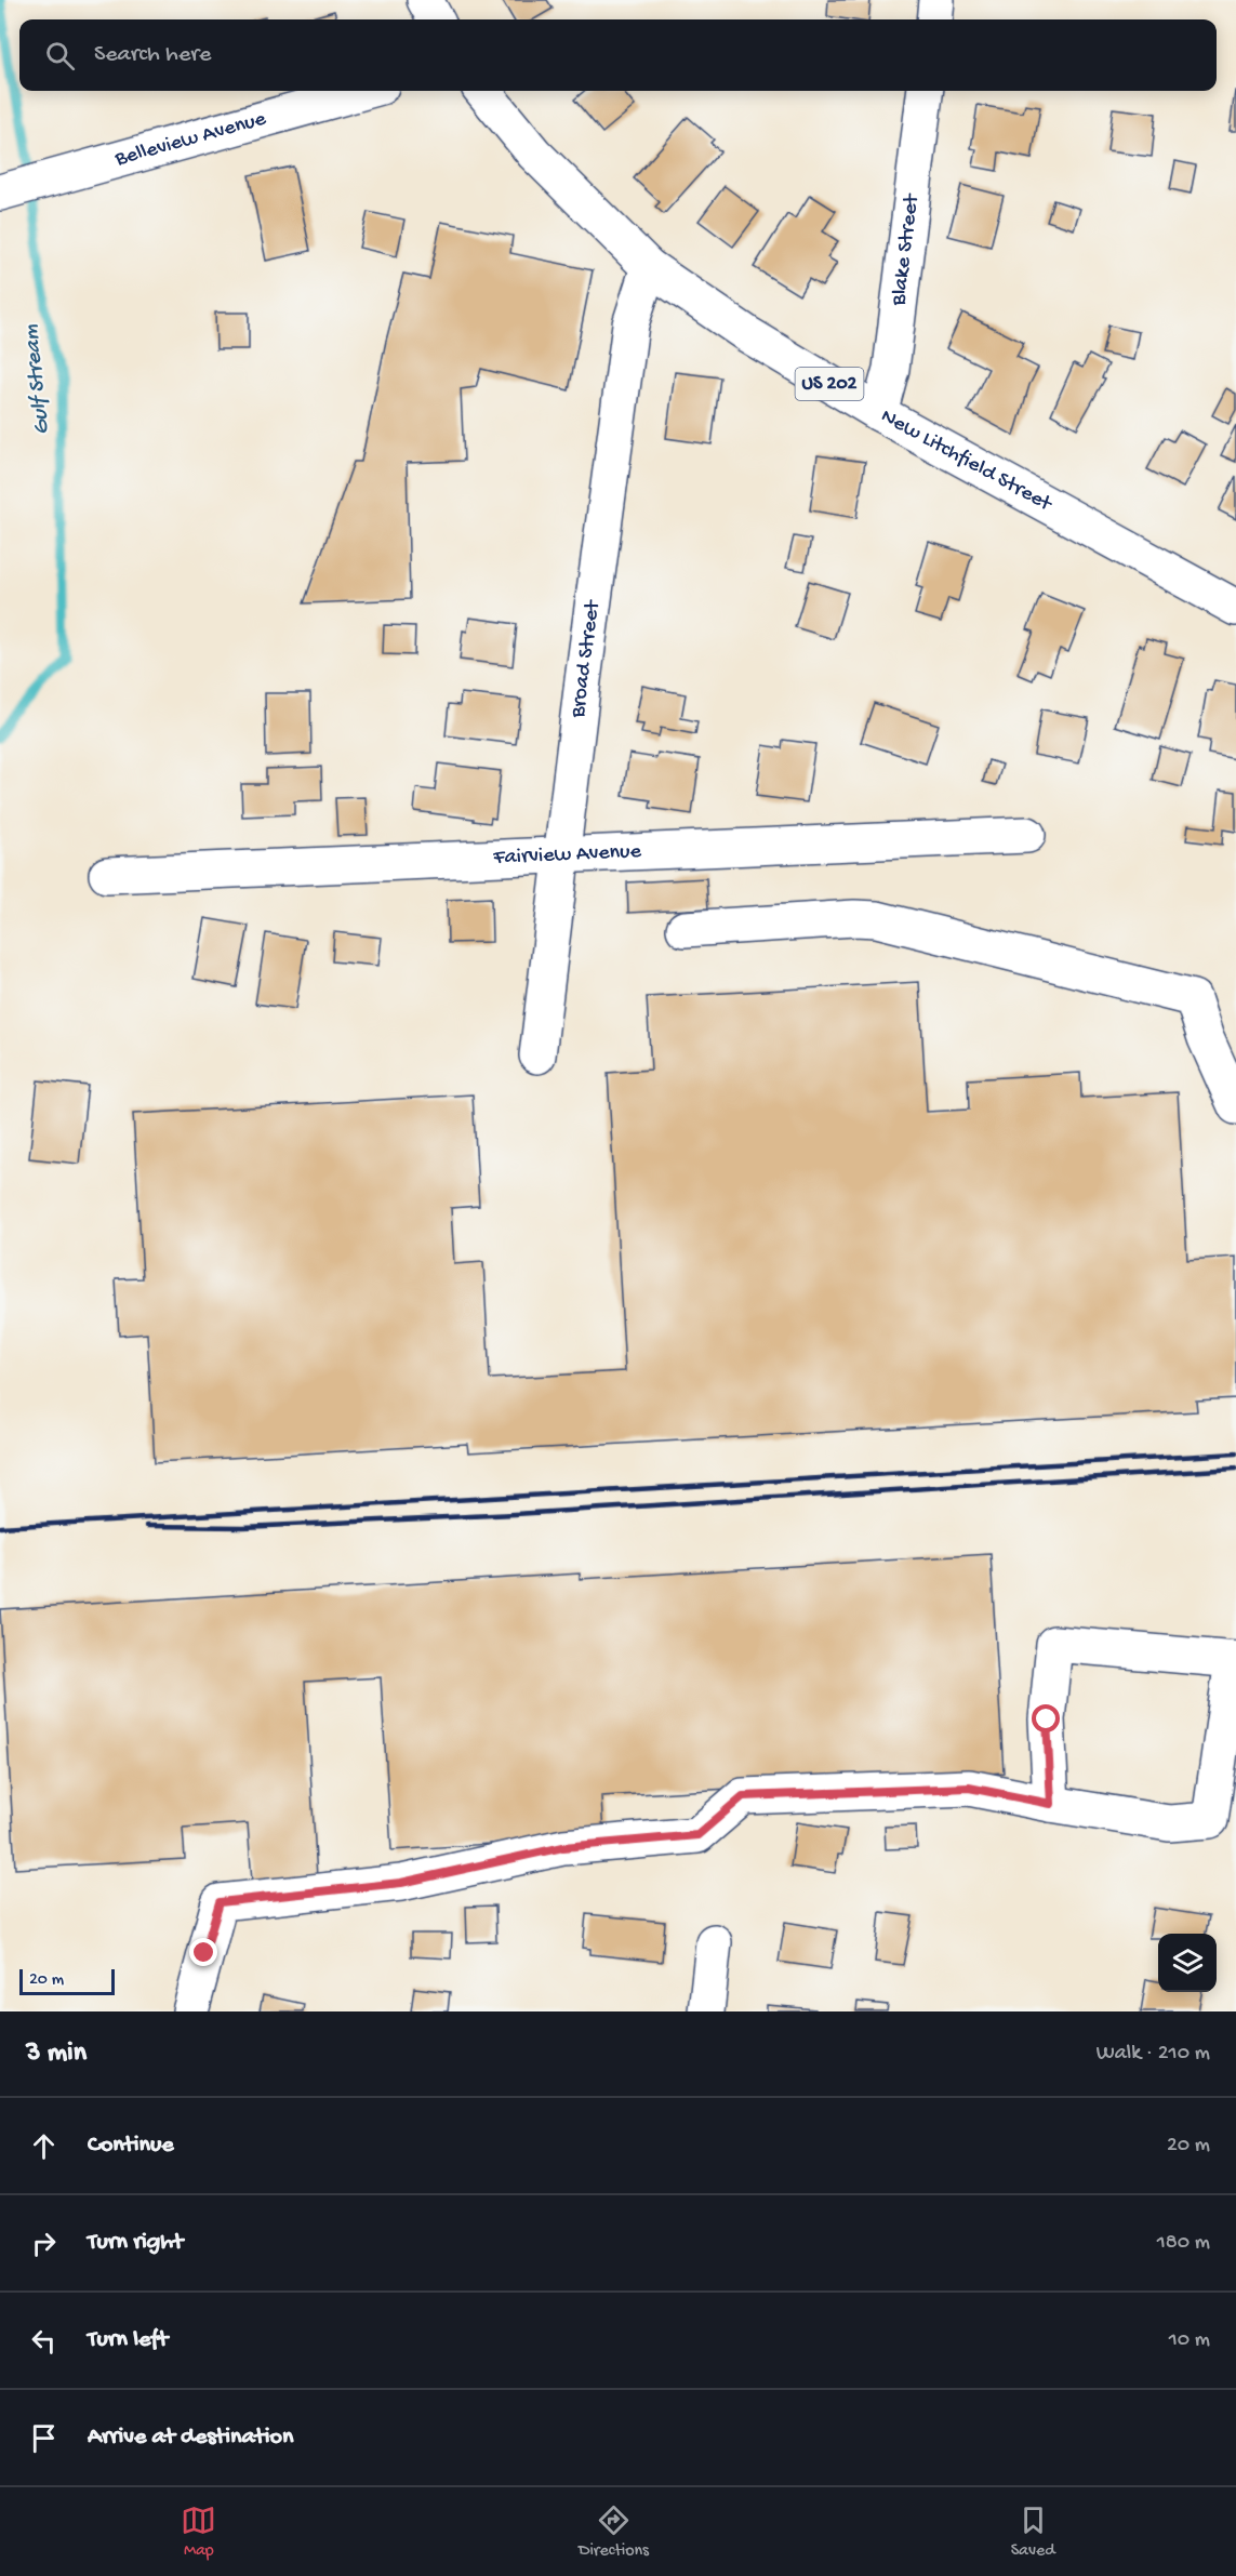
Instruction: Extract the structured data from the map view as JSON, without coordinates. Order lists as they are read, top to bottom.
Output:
{
  "streets": {
    "main road": [
      "Belleview Avenue",
      "Blake Street",
      "US 202",
      "New Litchfield Street",
      "Broad Street",
      "Fairview Avenue"
    ]
  },
  "crossings": [
    ["Blake Street", "New Litchfield Street"],
    ["New Litchfield Street", "Broad Street"],
    ["Broad Street", "Fairview Avenue"]
  ],
  "water": ["Gulf Stream"],
  "scale_bar": "20 m",
  "page": {
    "search": "Search here",
    "scale": "20 m",
    "heading": ["3 min", "Walk · 210 m"],
    "list": [
      ["Continue", "20 m"],
      ["Turn right", "180 m"],
      ["Turn left", "10 m"],
      "Arrive at destination"
    ],
    "nav": ["Map", "Directions", "Saved"]
  }
}
